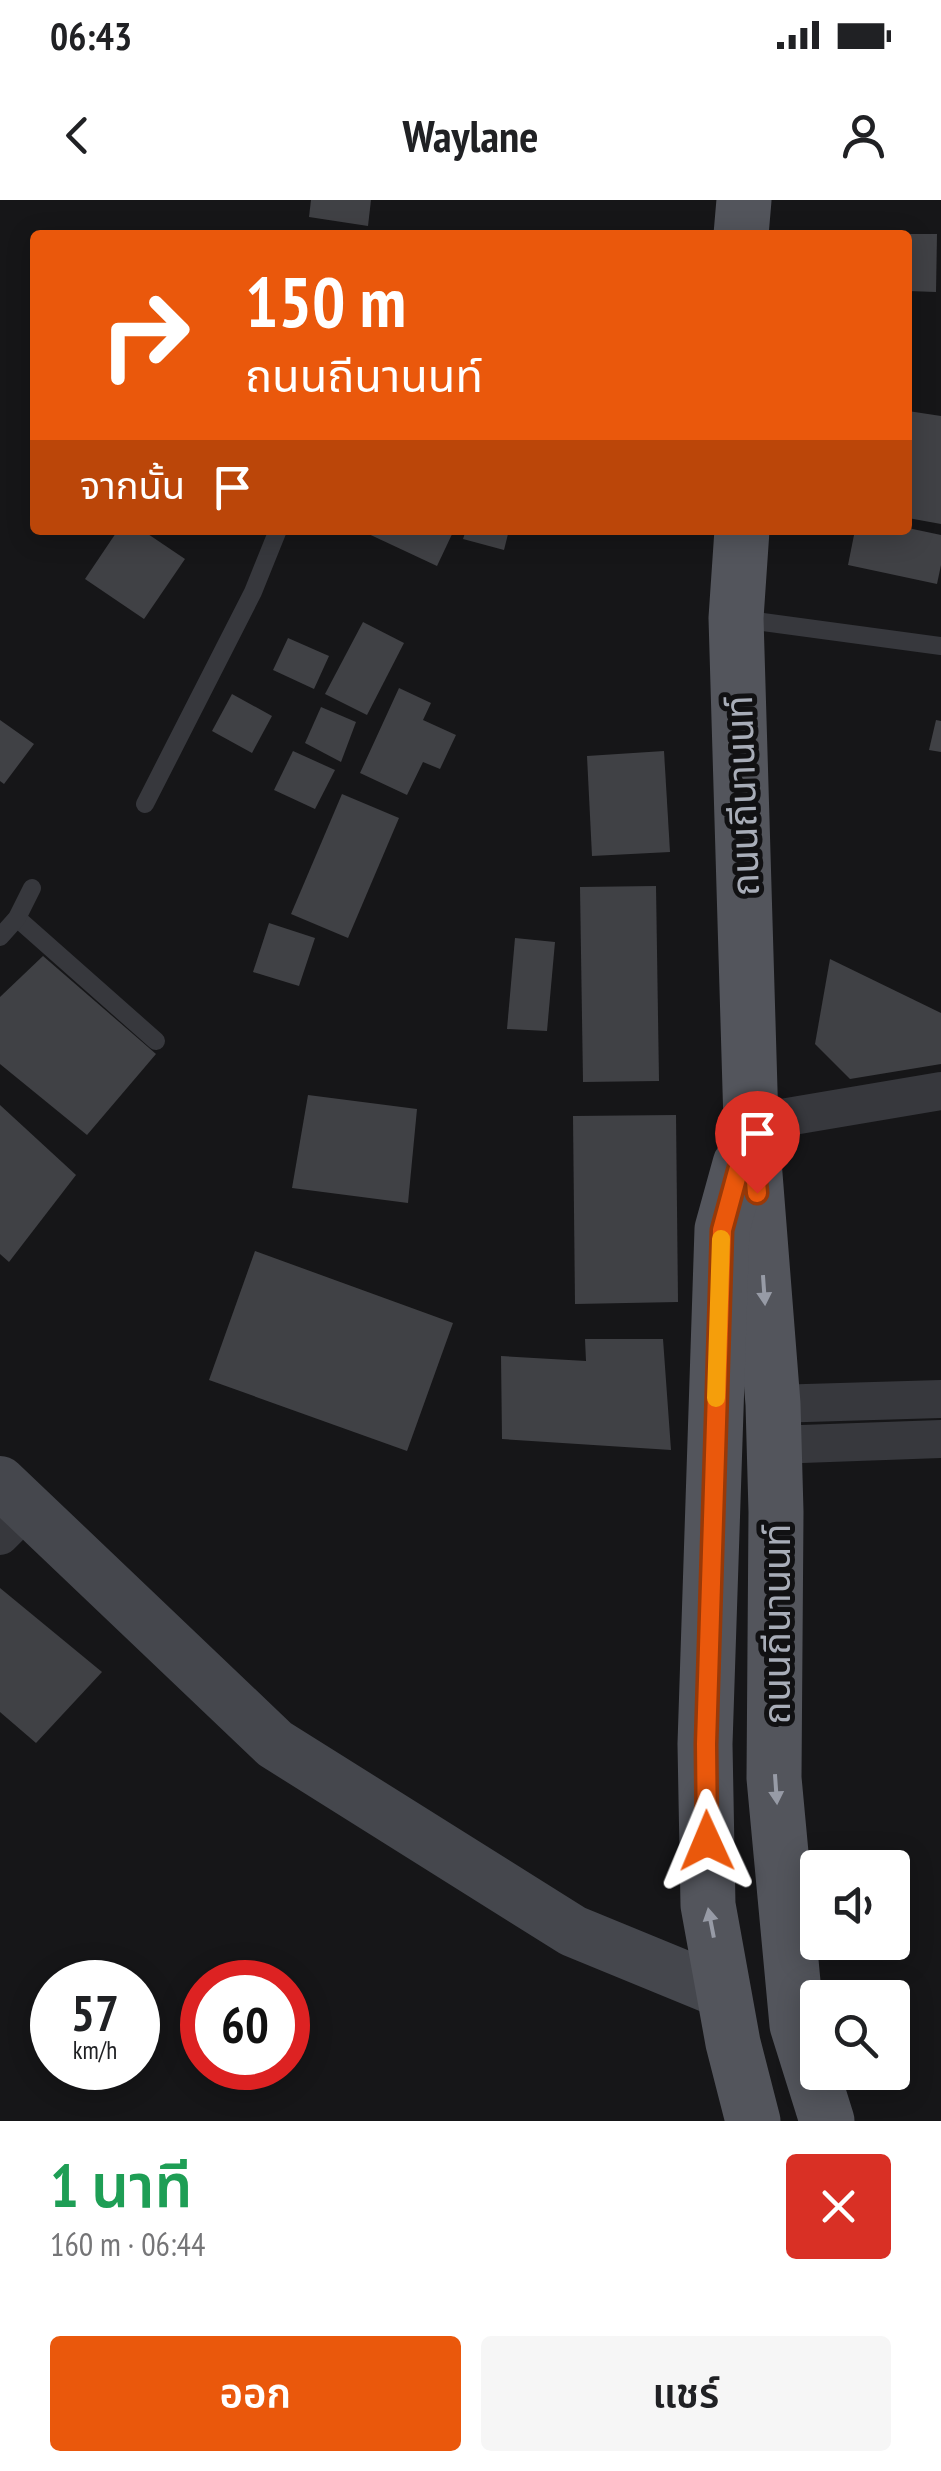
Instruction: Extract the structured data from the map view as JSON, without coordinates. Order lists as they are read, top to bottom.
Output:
{
  "streets": {
    "main road": ["ถนนถีนานนท์"]
  },
  "page": {
    "status": "06:43",
    "header": "Waylane",
    "turn": ["150 m", "ถนนถีนานนท์"],
    "then": "จากนั้น",
    "speed": "57 km/h",
    "limit": "60",
    "heading": ["1 นาที", "160 m · 06:44"],
    "buttons": ["ออก", "แชร์"]
  }
}
